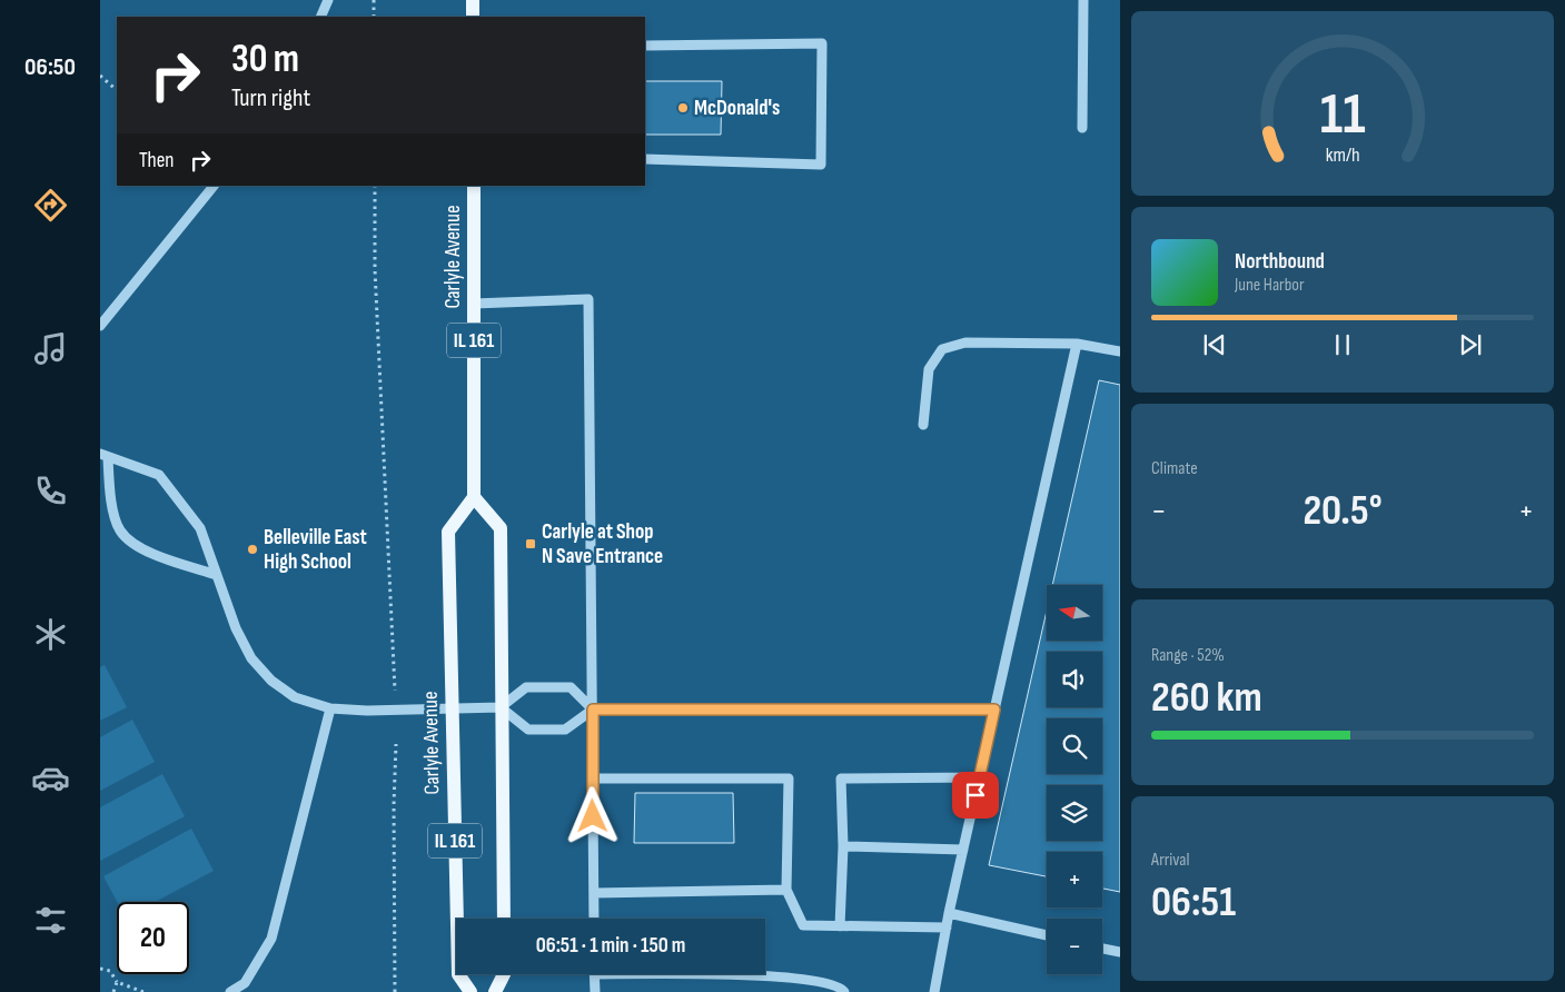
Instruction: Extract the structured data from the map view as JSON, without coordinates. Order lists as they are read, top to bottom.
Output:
{
  "streets": {
    "main road": ["Carlyle Avenue", "IL 161"]
  },
  "crossings": [
    ["Carlyle Avenue", "IL 161"]
  ],
  "places": {
    "other": ["McDonald's", "Belleville East High School"],
    "transit": ["Carlyle at Shop N Save Entrance"]
  },
  "north": "left",
  "page": {
    "tabs": "06:50",
    "turn": ["30 m", "Turn right"],
    "then": "Then",
    "song": ["Northbound", "June Harbor"],
    "tile": [
      "Climate",
      ["Range · 52%", "260 km"],
      ["Arrival", "06:51"]
    ],
    "heat": ["−", "20.5°", "+"],
    "map_buttons": ["+", "−"],
    "limit": "20",
    "trip": "06:51 · 1 min · 150 m",
    "gauge": ["11", "km/h"]
  }
}
